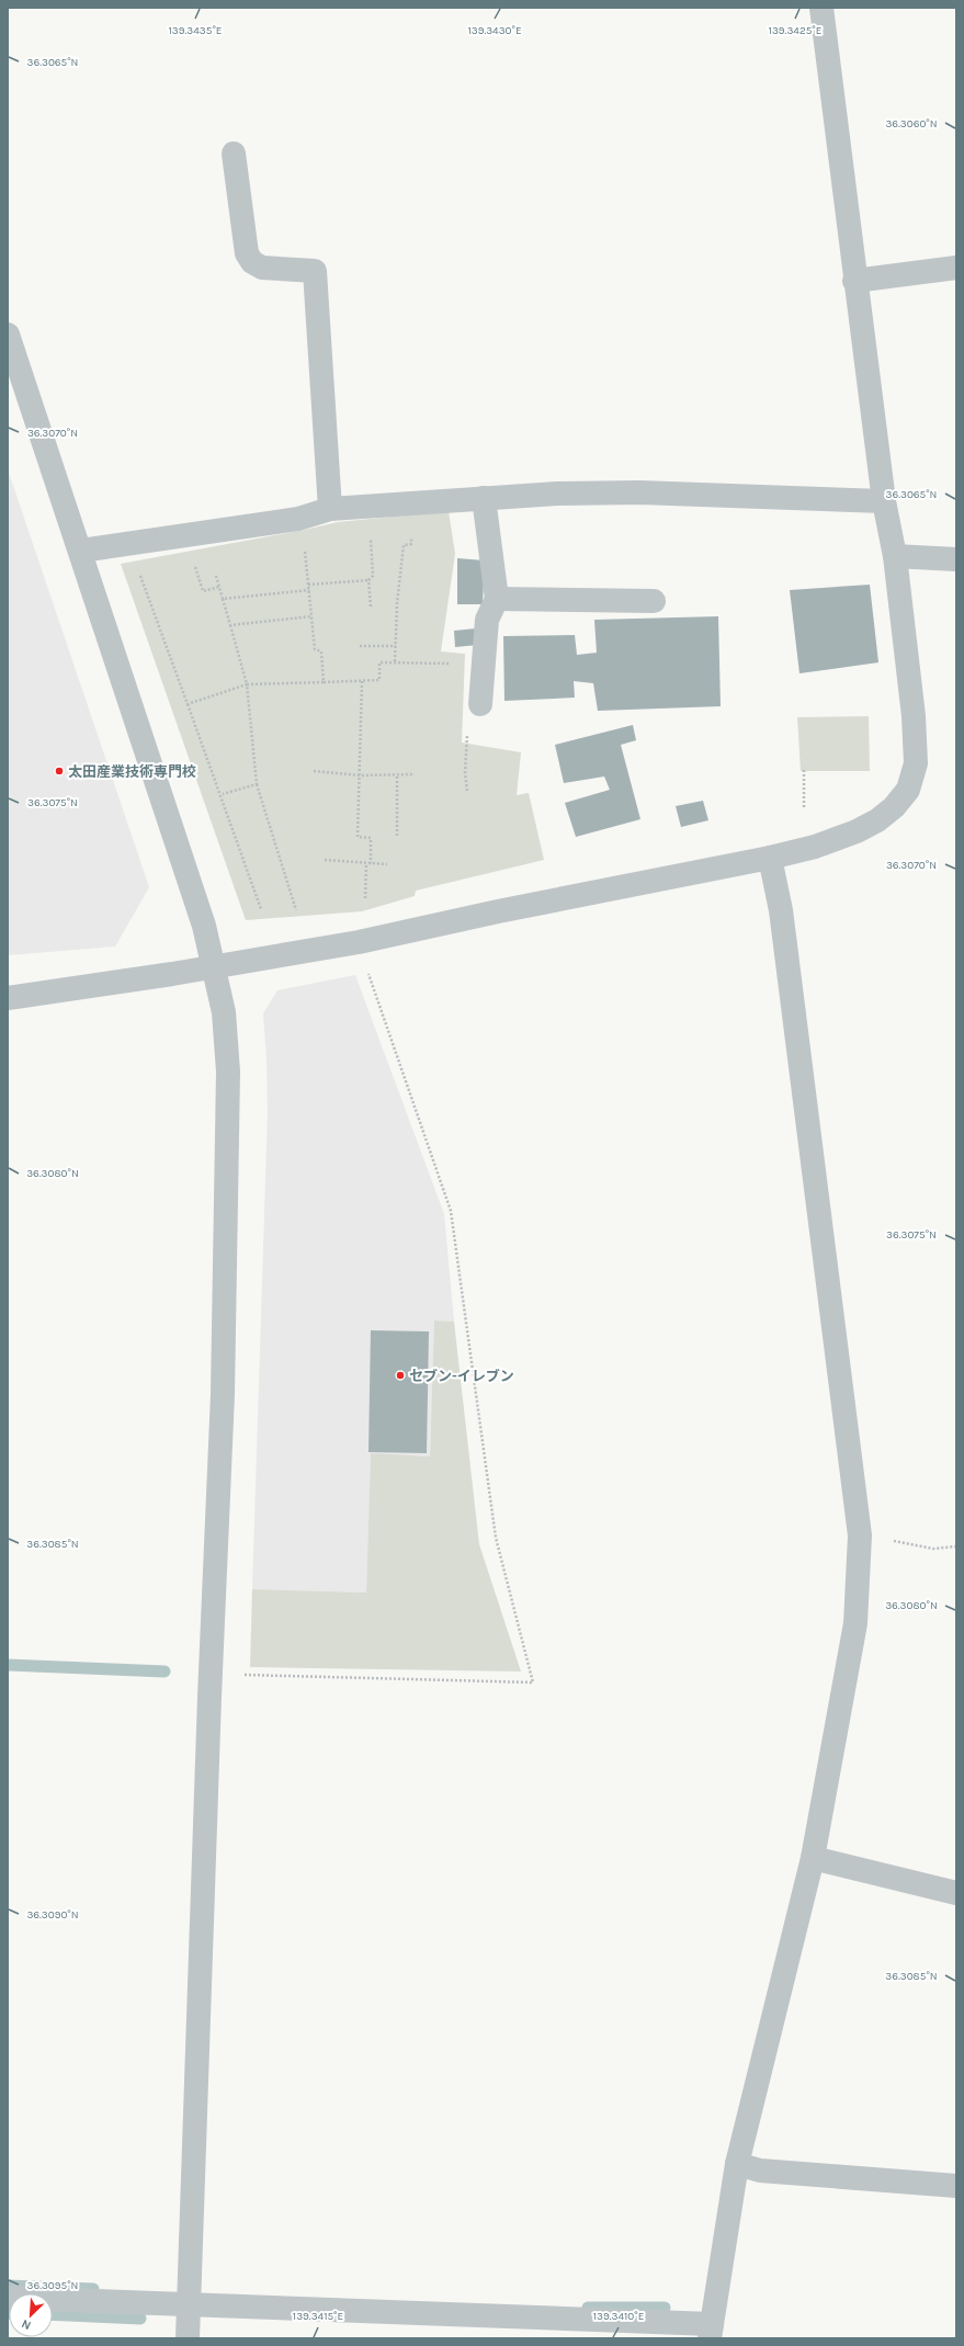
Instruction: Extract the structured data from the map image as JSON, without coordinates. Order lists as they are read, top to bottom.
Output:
{
  "places": ["太田産業技術専門校", "セブン-イレブン"],
  "north": "bottom left",
  "coordinates": [
    "139.3435°E",
    "139.3430°E",
    "139.3425°E",
    "36.3065°N",
    "36.3060°N",
    "36.3070°N",
    "36.3075°N",
    "36.3080°N",
    "36.3085°N",
    "36.3090°N",
    "36.3095°N",
    "139.3415°E",
    "139.3410°E"
  ]
}
